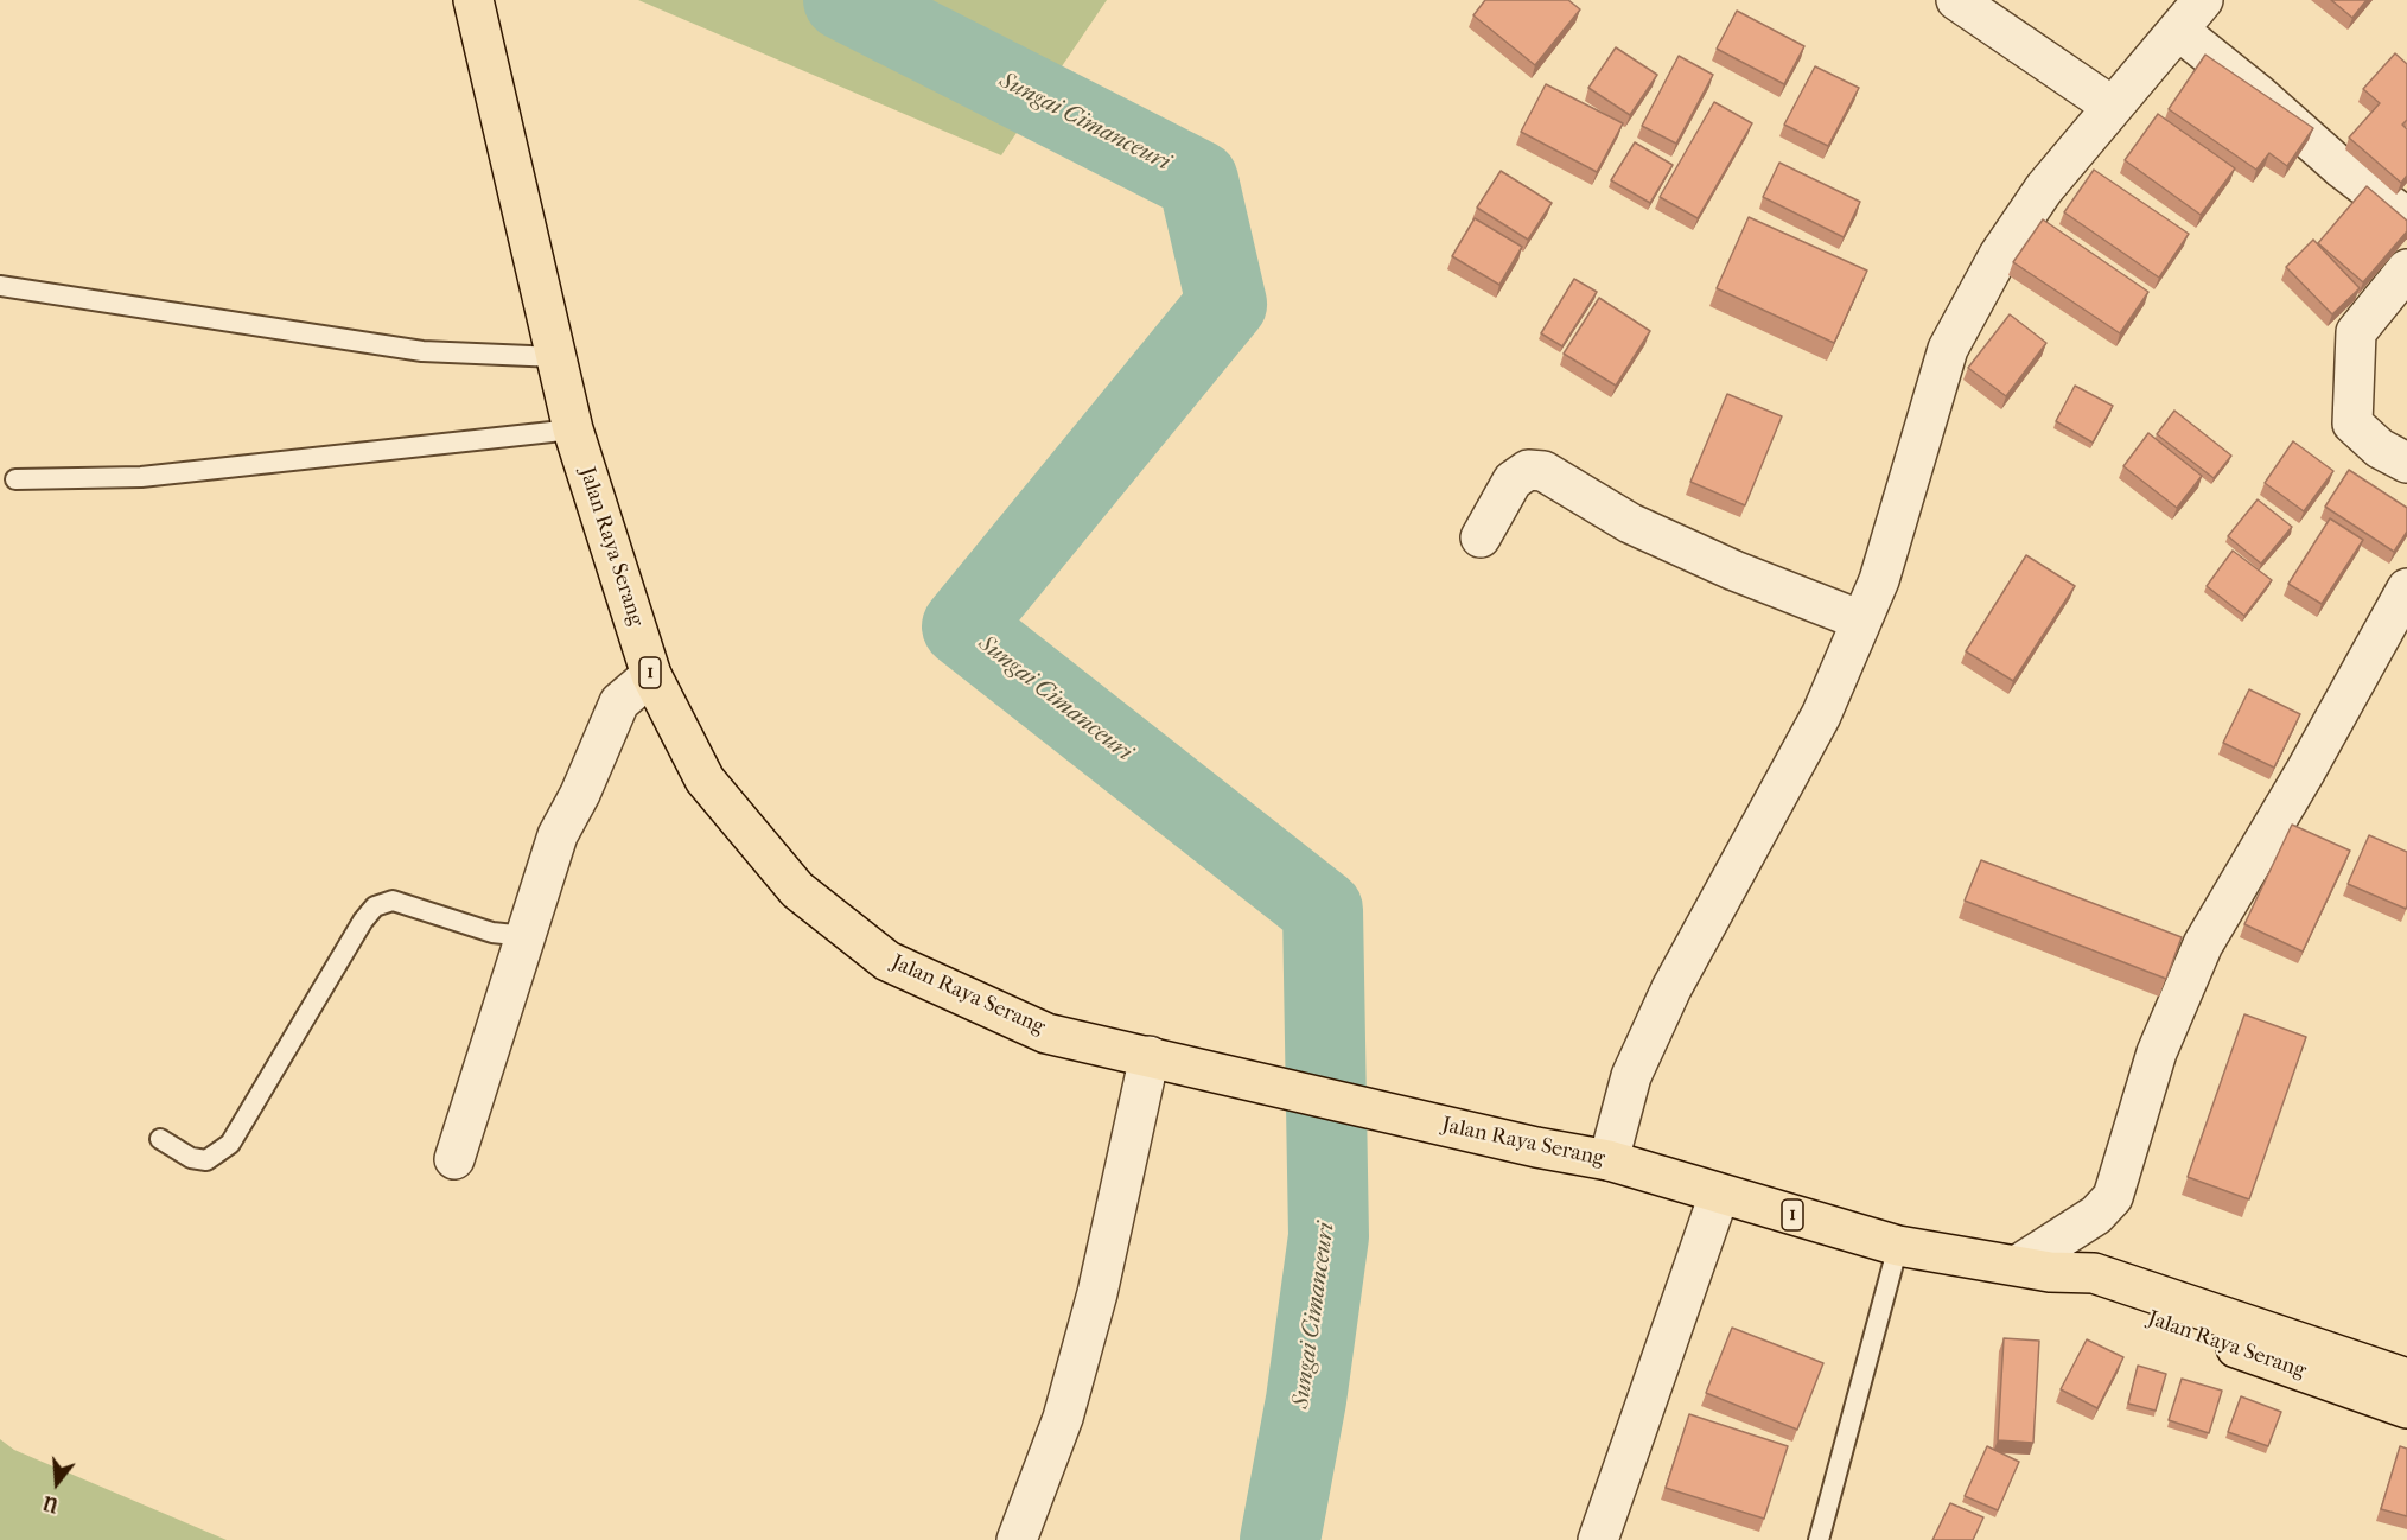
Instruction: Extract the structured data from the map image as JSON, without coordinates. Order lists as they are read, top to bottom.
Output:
{
  "streets": {
    "highway": ["Jalan Raya Serang", "1"]
  },
  "water": ["Sungai Cimanceuri"],
  "north": "bottom"
}
